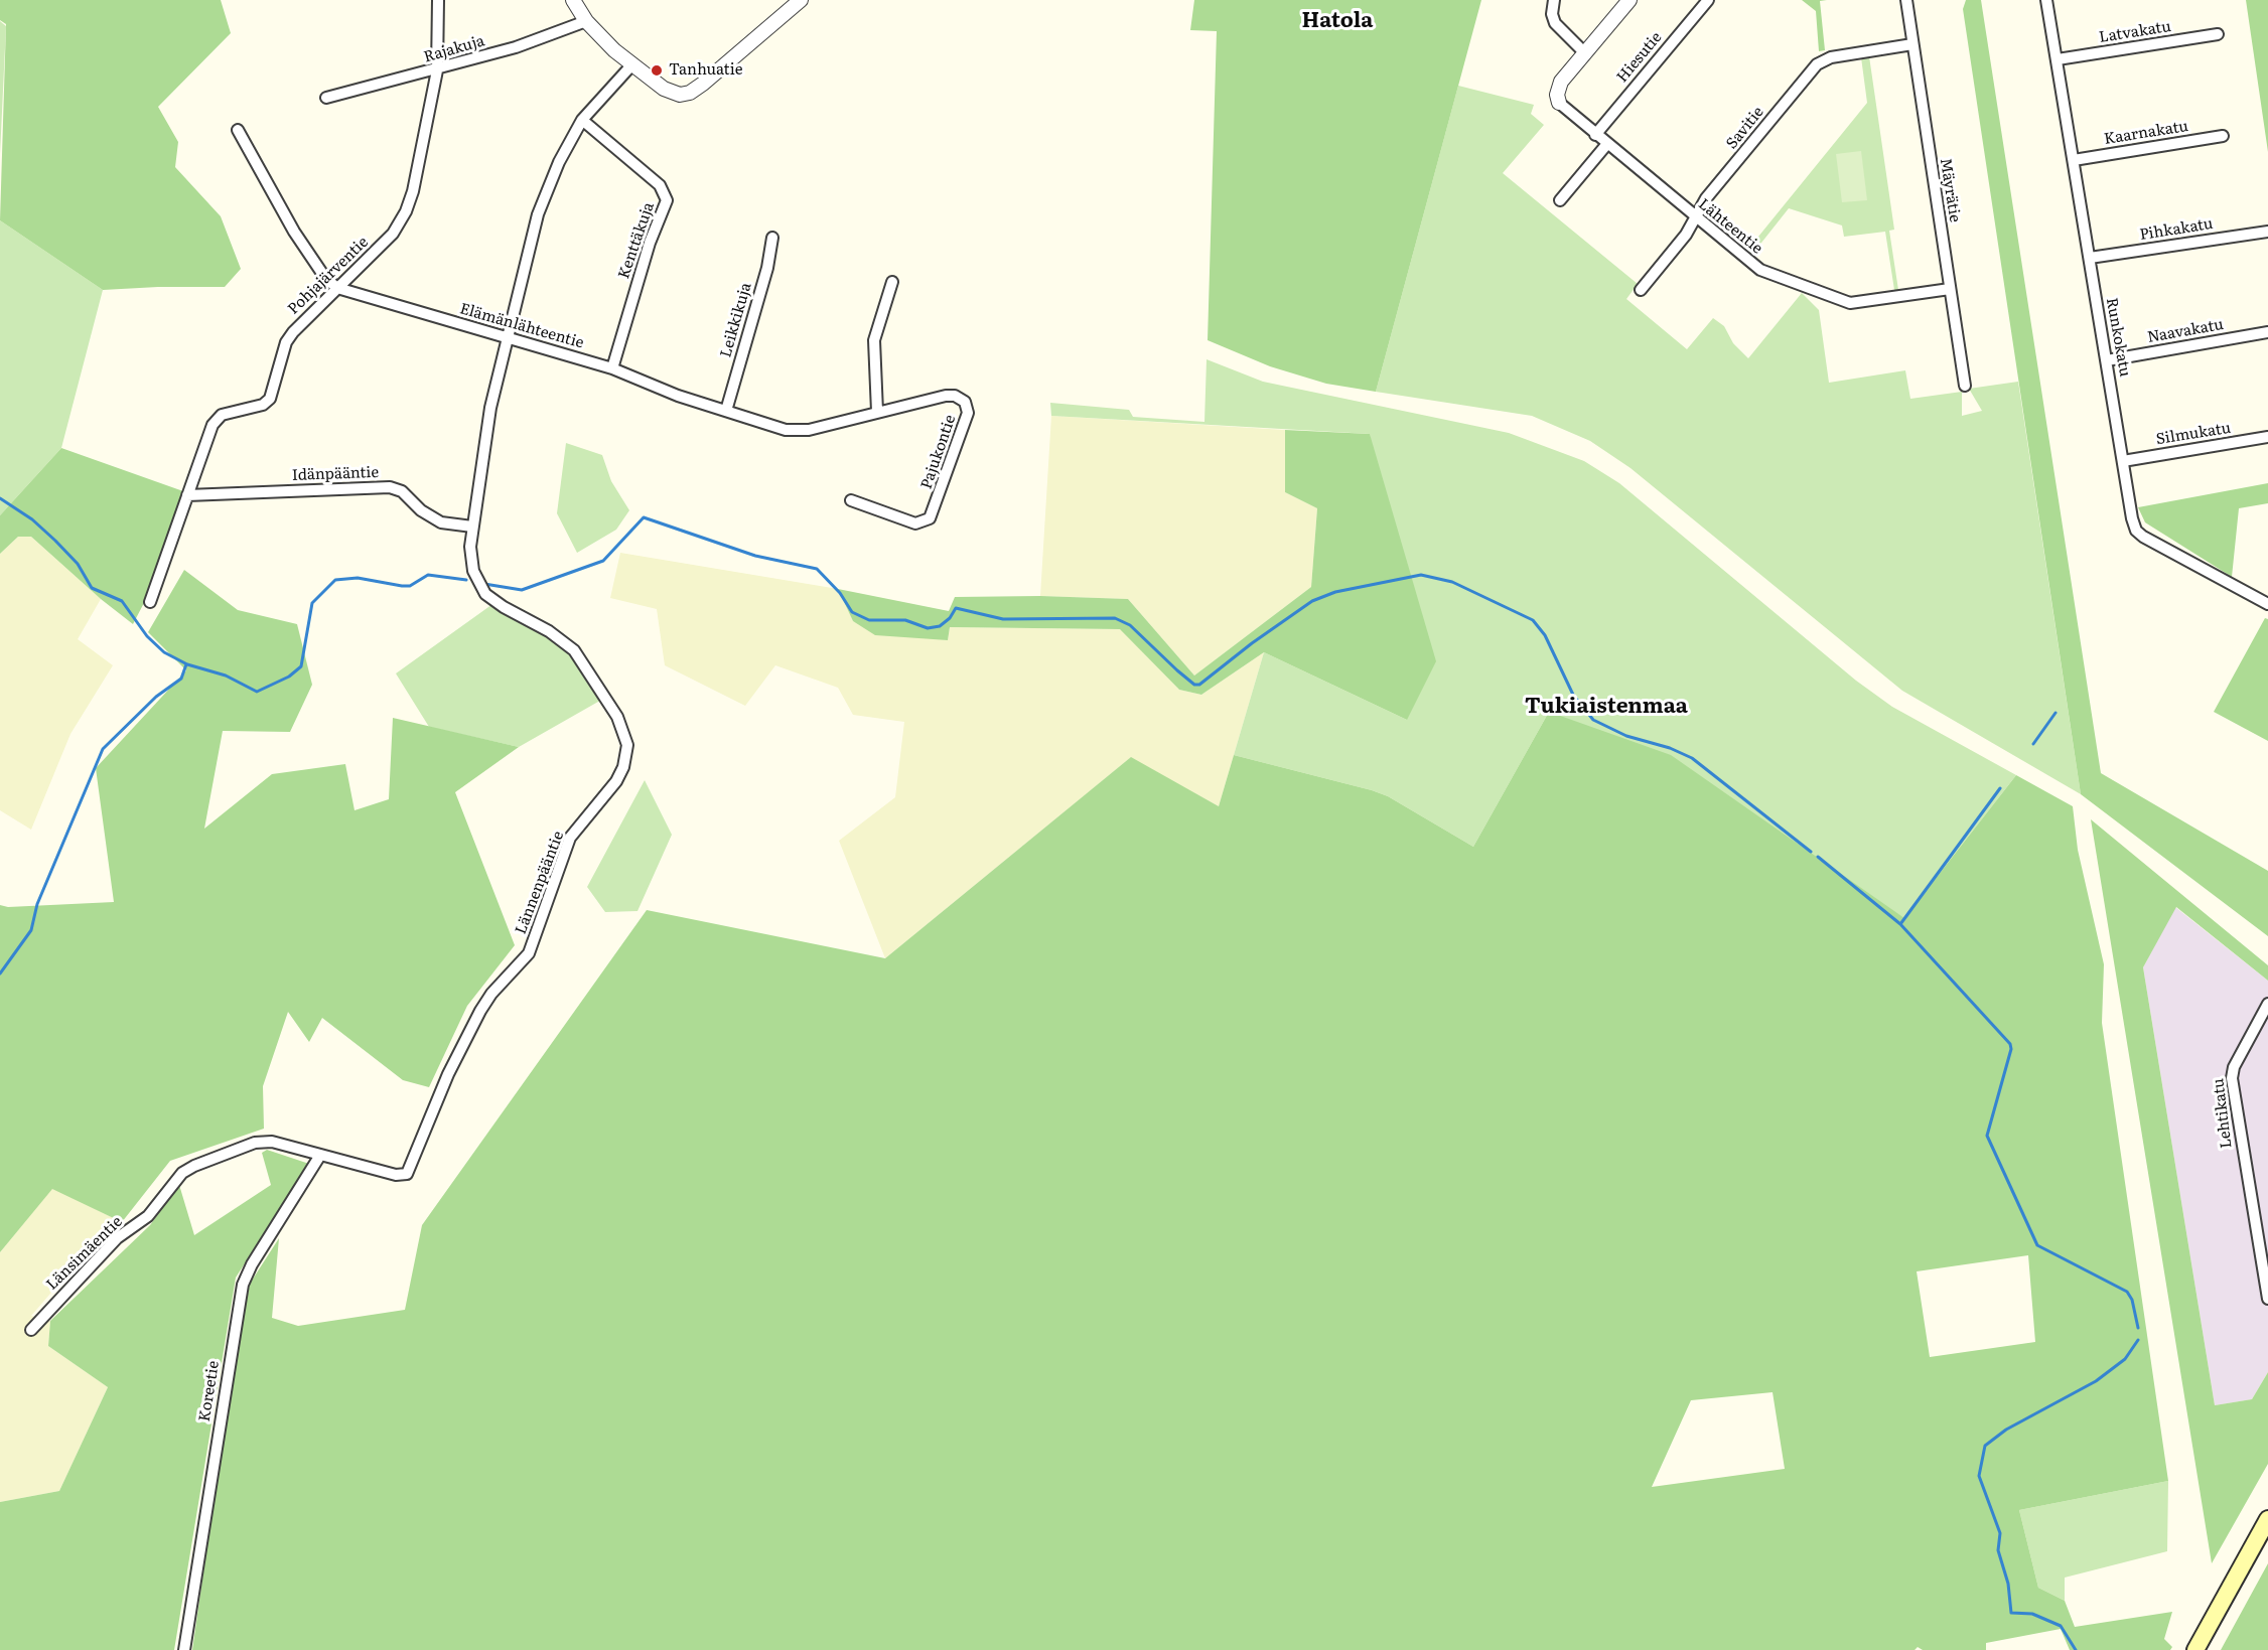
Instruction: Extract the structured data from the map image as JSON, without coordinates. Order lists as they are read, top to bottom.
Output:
{
  "streets": {
    "street": [
      "Latvakatu",
      "Rajakuja",
      "Hiesutie",
      "Savitie",
      "Kaarnakatu",
      "Mäyrätie",
      "Lähteentie",
      "Pihkakatu",
      "Kenttäkuja",
      "Pohjajärventie",
      "Leikkikuja",
      "Elämänlähteentie",
      "Naavakatu",
      "Runkokatu",
      "Silmukatu",
      "Pajukontie",
      "Idänpääntie",
      "Lännenpääntie",
      "Lehtikatu",
      "Länsimäentie",
      "Koreetie"
    ]
  },
  "crossings": [
    ["Latvakatu", "Runkokatu"],
    ["Rajakuja", "Pohjajärventie"],
    ["Hiesutie", "Lähteentie"],
    ["Savitie", "Mäyrätie"],
    ["Savitie", "Lähteentie"],
    ["Kaarnakatu", "Runkokatu"],
    ["Mäyrätie", "Lähteentie"],
    ["Pihkakatu", "Runkokatu"],
    ["Kenttäkuja", "Elämänlähteentie"],
    ["Pohjajärventie", "Elämänlähteentie"],
    ["Pohjajärventie", "Idänpääntie"],
    ["Leikkikuja", "Elämänlähteentie"],
    ["Elämänlähteentie", "Pajukontie"],
    ["Naavakatu", "Runkokatu"],
    ["Runkokatu", "Silmukatu"],
    ["Idänpääntie", "Lännenpääntie"],
    ["Lännenpääntie", "Länsimäentie"],
    ["Lännenpääntie", "Koreetie"],
    ["Länsimäentie", "Koreetie"]
  ],
  "districts": ["Hatola", "Tukiaistenmaa"],
  "places": ["Tanhuatie"]
}
